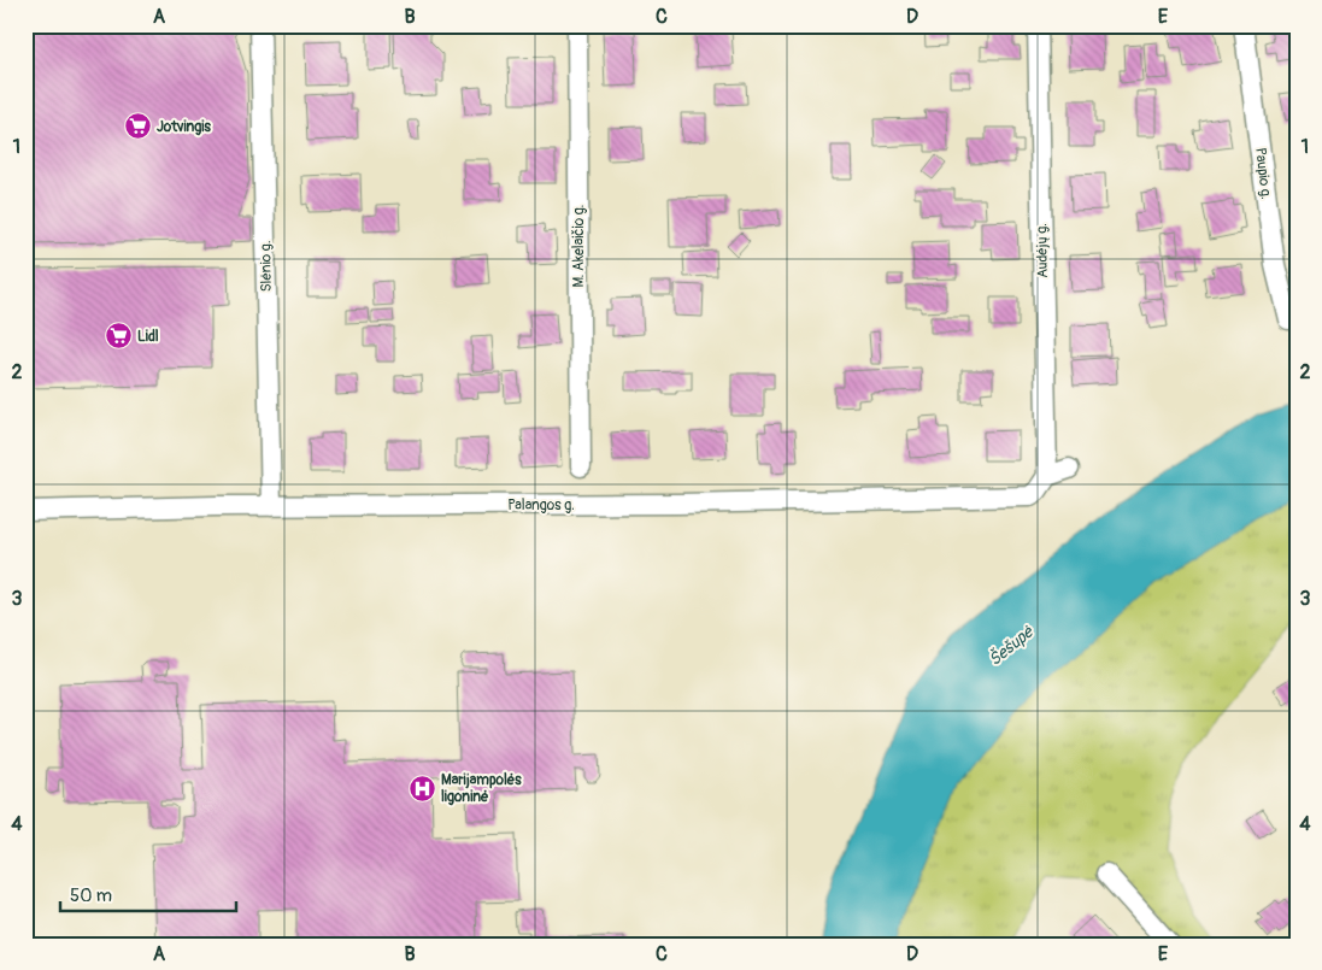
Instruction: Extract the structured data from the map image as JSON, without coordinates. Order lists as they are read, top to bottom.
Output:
{
  "streets": {
    "street": [
      "Paupio g.",
      "M. Akelaičio g.",
      "Audėjų g.",
      "Slėnio g.",
      "Palangos g."
    ]
  },
  "crossings": [
    ["Audėjų g.", "Palangos g."],
    ["Slėnio g.", "Palangos g."]
  ],
  "water": ["Šešupė"],
  "places": {
    "supermarket": ["Jotvingis", "Lidl"],
    "hospital": ["Marijampolės ligoninė"]
  },
  "scale_bar": "50 m",
  "grid": {
    "columns": [
      "A",
      "B",
      "C",
      "D",
      "E"
    ],
    "rows": [
      "1",
      "2",
      "3",
      "4"
    ]
  }
}
